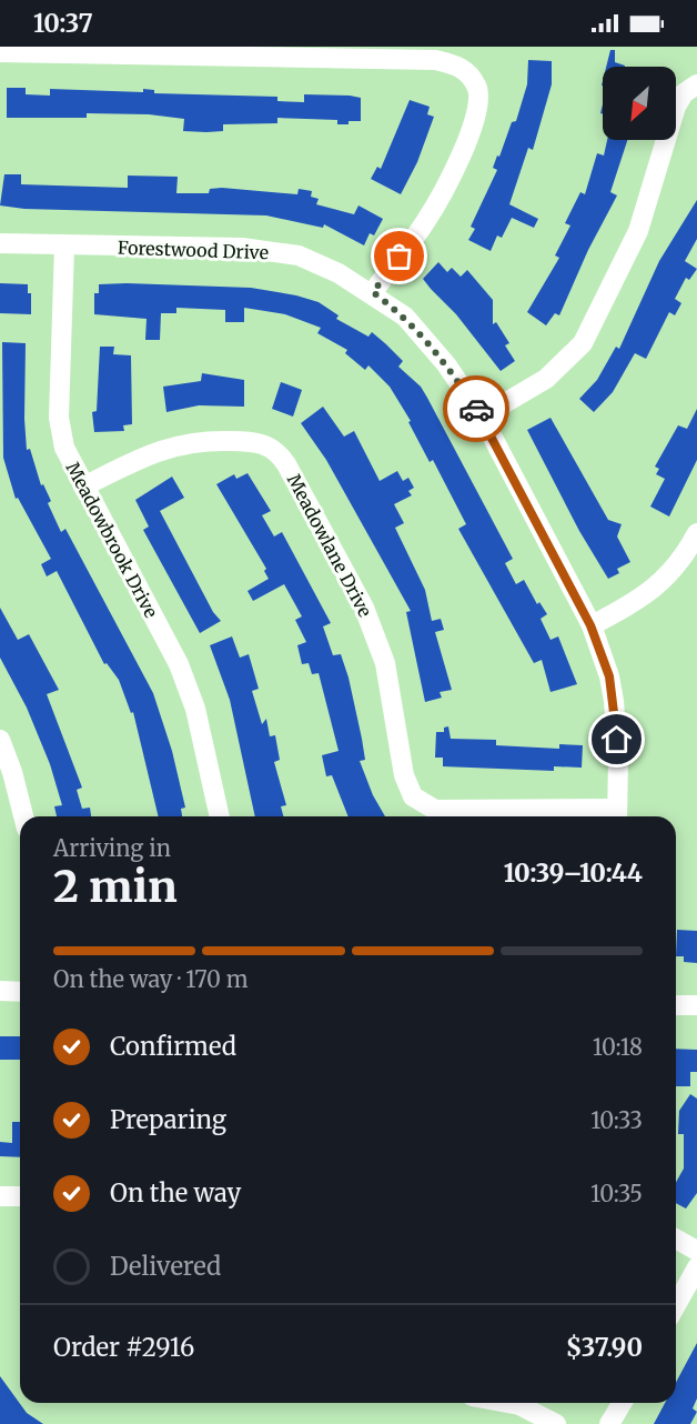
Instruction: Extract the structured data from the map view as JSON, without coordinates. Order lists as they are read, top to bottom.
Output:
{
  "streets": {
    "street": ["Forestwood Drive", "Meadowbrook Drive", "Meadowlane Drive"]
  },
  "crossings": [
    ["Forestwood Drive", "Meadowbrook Drive"],
    ["Forestwood Drive", "Meadowlane Drive"],
    ["Meadowbrook Drive", "Meadowlane Drive"]
  ],
  "north": "bottom left",
  "page": {
    "status": "10:37",
    "heading": ["2 min", "Arriving in", "10:39–10:44"],
    "panel": ["Order #2916", "$37.90"],
    "bar": "On the way · 170 m",
    "list": [
      ["Confirmed", "10:18"],
      ["Preparing", "10:33"],
      ["On the way", "10:35"],
      "Delivered"
    ]
  }
}
